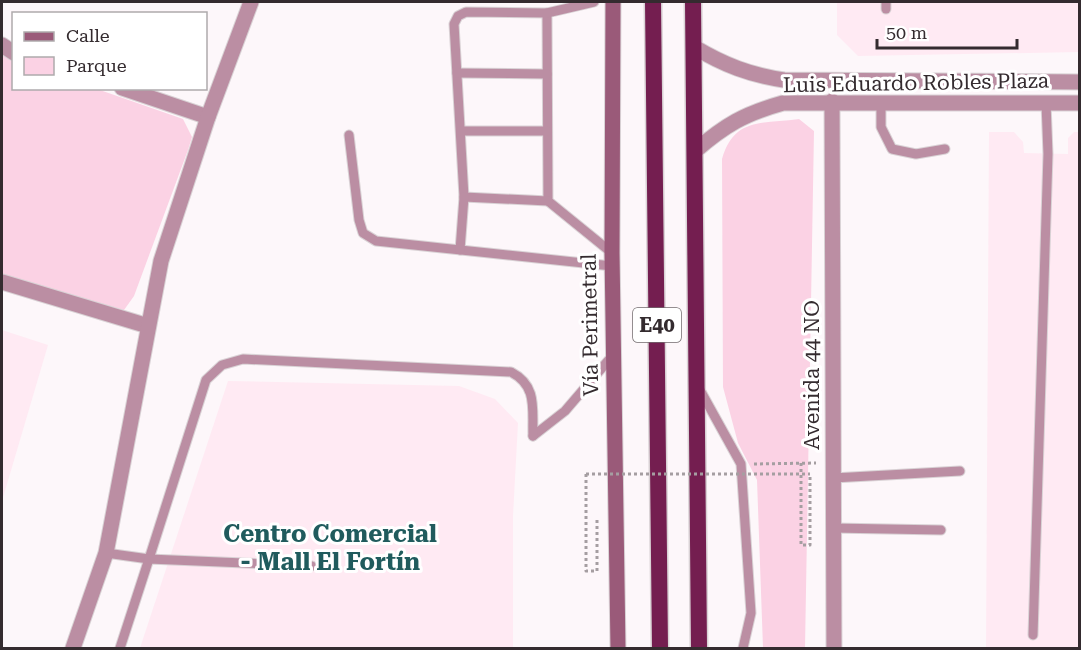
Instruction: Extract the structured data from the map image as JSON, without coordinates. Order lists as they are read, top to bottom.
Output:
{
  "streets": {
    "highway": ["E40"],
    "main road": ["Vía Perimetral"],
    "street": ["Luis Eduardo Robles Plaza", "Avenida 44 NO"]
  },
  "crossings": [
    ["Luis Eduardo Robles Plaza", "E40"],
    ["Luis Eduardo Robles Plaza", "Avenida 44 NO"]
  ],
  "districts": ["Centro Comercial - Mall El Fortín"],
  "legend": ["Calle", "Parque"],
  "scale_bar": "50 m"
}
